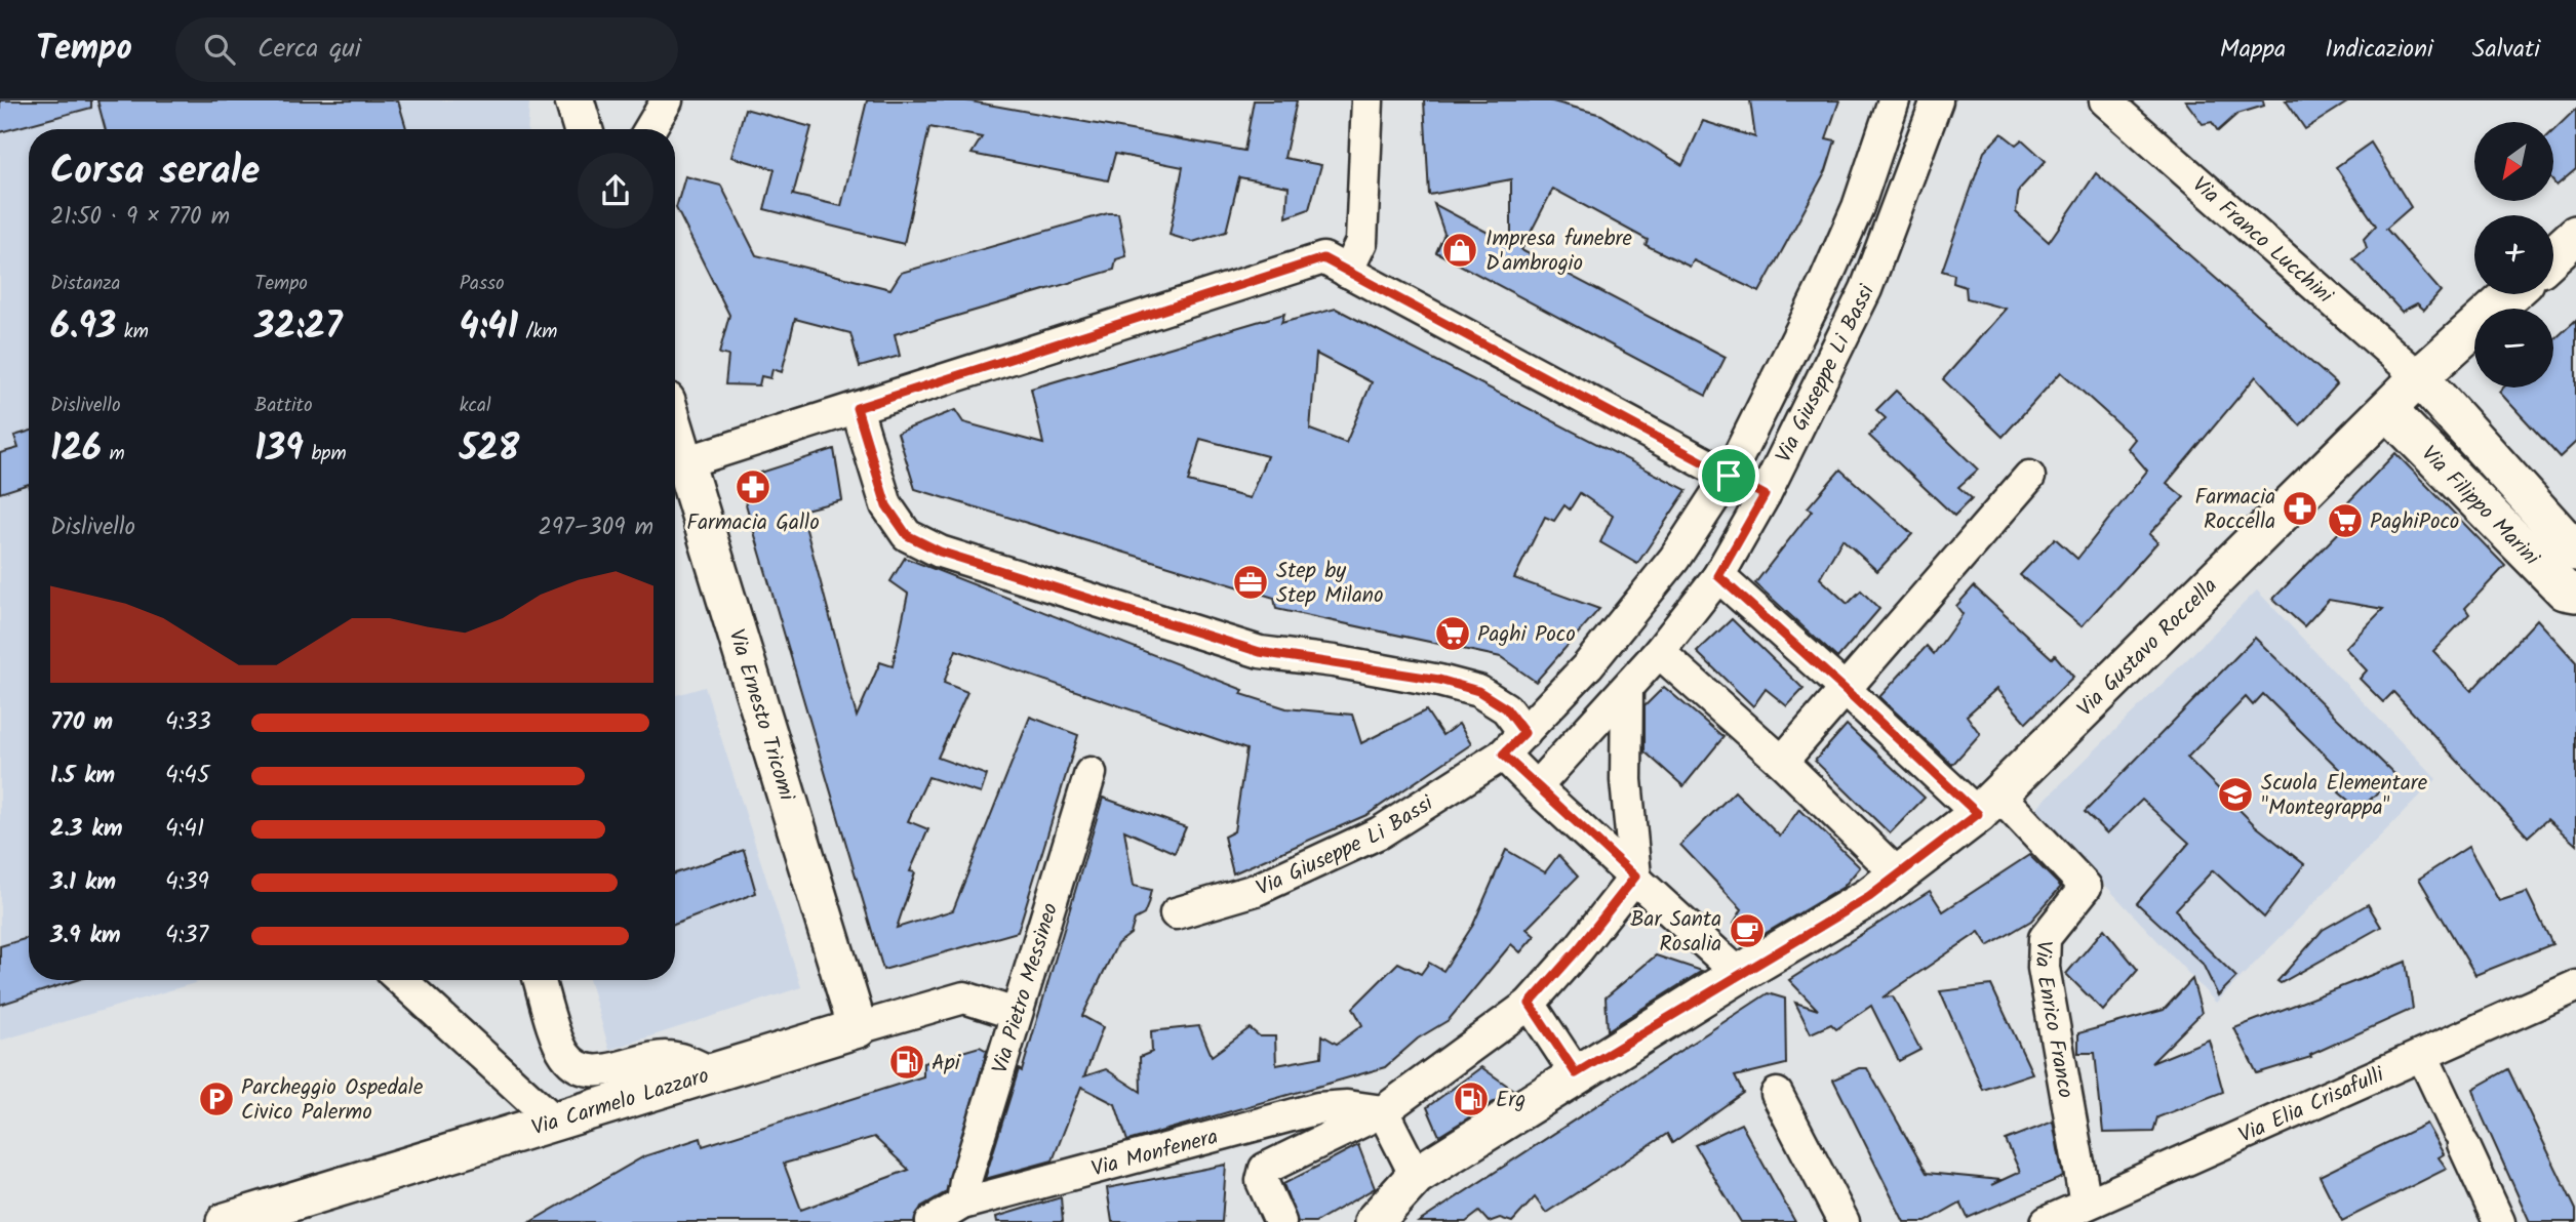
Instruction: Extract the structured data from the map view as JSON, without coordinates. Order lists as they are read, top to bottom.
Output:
{
  "streets": {
    "street": [
      "Via Franco Lucchini",
      "Via Giuseppe Li Bassi",
      "Via Filippo Marini",
      "Via Gustavo Roccella",
      "Via Ernesto Tricomi",
      "Via Pietro Messineo",
      "Via Enrico Franco",
      "Via Carmelo Lazzaro",
      "Via Elia Crisafulli",
      "Via Monfenera"
    ]
  },
  "crossings": [
    ["Via Franco Lucchini", "Via Filippo Marini"],
    ["Via Franco Lucchini", "Via Gustavo Roccella"],
    ["Via Filippo Marini", "Via Gustavo Roccella"],
    ["Via Gustavo Roccella", "Via Enrico Franco"],
    ["Via Ernesto Tricomi", "Via Carmelo Lazzaro"],
    ["Via Pietro Messineo", "Via Carmelo Lazzaro"],
    ["Via Pietro Messineo", "Via Monfenera"],
    ["Via Enrico Franco", "Via Elia Crisafulli"]
  ],
  "places": {
    "shop": ["Impresa funebre D'ambrogio"],
    "pharmacy": ["Farmacia Gallo", "Farmacia Roccella"],
    "supermarket": ["PaghiPoco", "Paghi Poco"],
    "office": ["Step by Step Milano"],
    "school or university": ["Scuola Elementare \"Montegrappa\""],
    "cafe": ["Bar Santa Rosalia"],
    "fuel station": ["Api", "Erg"],
    "parking": ["Parcheggio Ospedale Civico Palermo"]
  },
  "north": "bottom left",
  "page": {
    "header": "Tempo",
    "search": "Cerca qui",
    "nav": ["Mappa", "Indicazioni", "Salvati"],
    "map_buttons": ["+", "−"],
    "heading": ["Corsa serale", "21:50 · 9 × 770 m"],
    "stats": [
      ["Distanza", "6.93 km"],
      ["Tempo", "32:27"],
      ["Passo", "4:41 /km"],
      ["Dislivello", "126 m"],
      ["Battito", "139 bpm"],
      ["kcal", "528"]
    ],
    "chart": ["Dislivello", "297–309 m"],
    "list": [
      {
        "name": "770 m",
        "note": "4:33"
      },
      {
        "name": "1.5 km",
        "note": "4:45"
      },
      {
        "name": "2.3 km",
        "note": "4:41"
      },
      {
        "name": "3.1 km",
        "note": "4:39"
      },
      {
        "name": "3.9 km",
        "note": "4:37"
      }
    ]
  }
}
